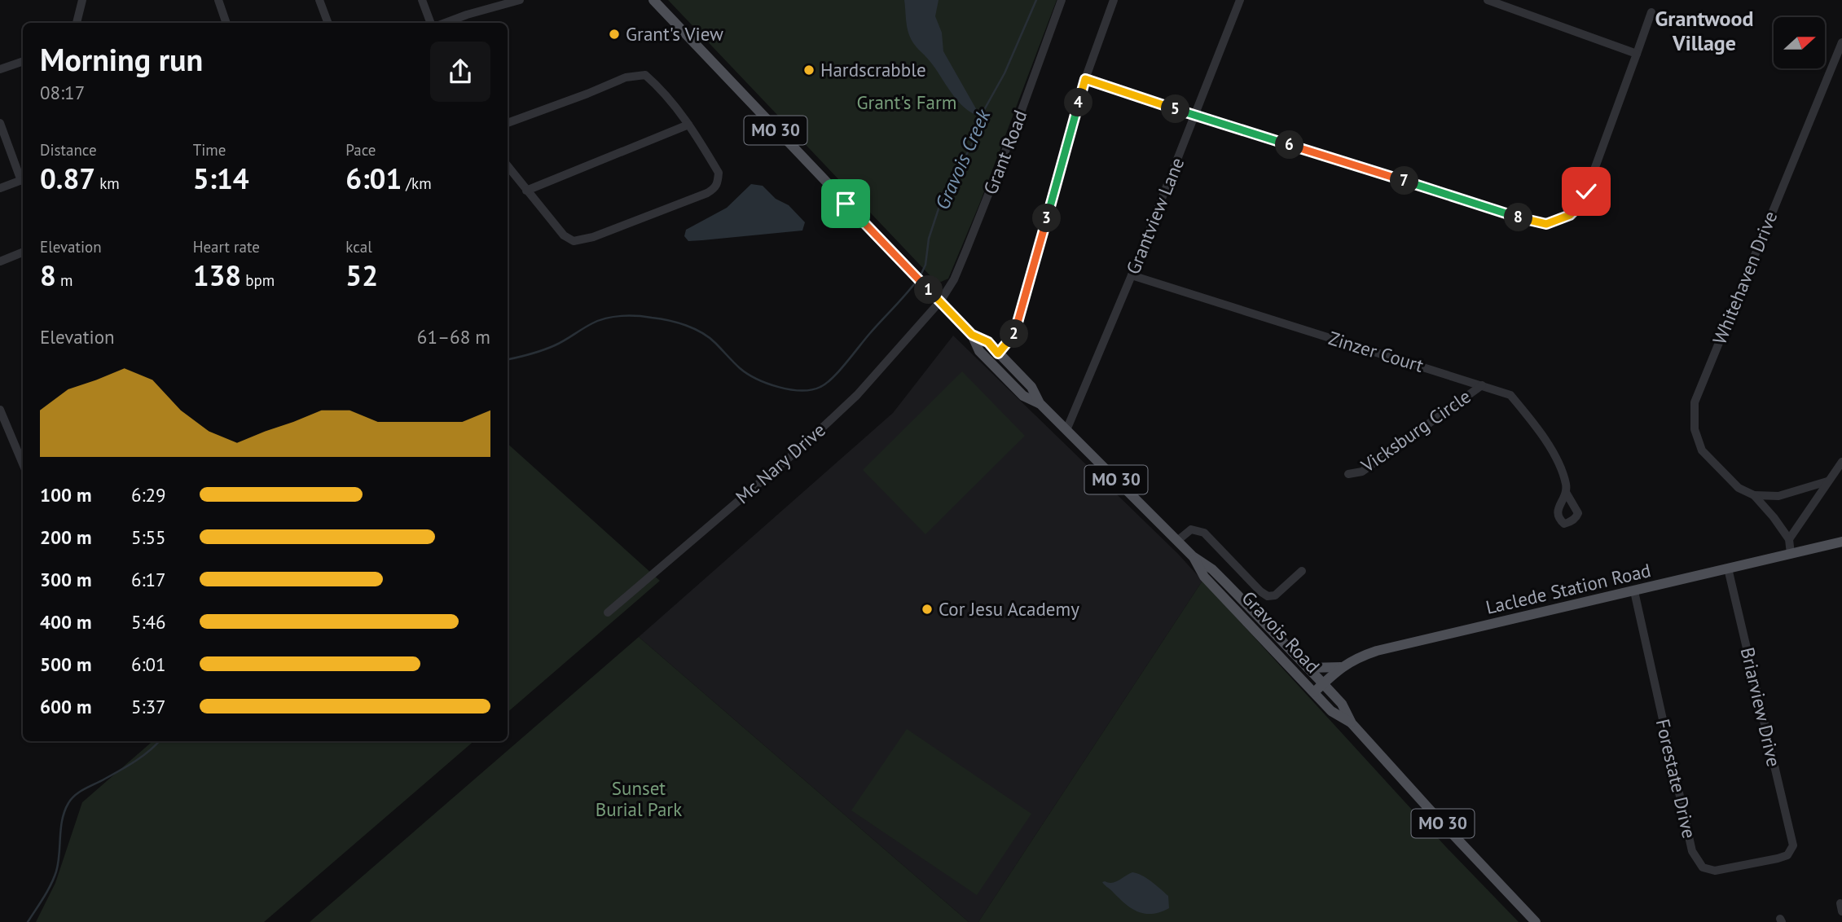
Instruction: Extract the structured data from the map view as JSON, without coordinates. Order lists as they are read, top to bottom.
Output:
{
  "streets": {
    "main road": ["MO 30", "Laclede Station Road", "Gravois Road"],
    "street": [
      "Grant Road",
      "Grantview Lane",
      "Whitehaven Drive",
      "Zinzer Court",
      "Vicksburg Circle",
      "Mc Nary Drive",
      "Briarview Drive",
      "Forestate Drive"
    ]
  },
  "crossings": [
    ["Grant Road", "Mc Nary Drive"],
    ["Grant Road", "Gravois Road"],
    ["Grantview Lane", "Zinzer Court"],
    ["Grantview Lane", "Gravois Road"],
    ["Whitehaven Drive", "Laclede Station Road"],
    ["Zinzer Court", "Vicksburg Circle"],
    ["Mc Nary Drive", "Gravois Road"],
    ["Laclede Station Road", "Gravois Road"],
    ["Laclede Station Road", "Briarview Drive"],
    ["Laclede Station Road", "Forestate Drive"],
    ["Briarview Drive", "Forestate Drive"]
  ],
  "districts": ["Grantwood Village"],
  "water": ["Gravois Creek"],
  "parks": ["Grant's Farm", "Sunset Burial Park"],
  "places": ["Grant's View", "Hardscrabble", "Cor Jesu Academy"],
  "north": "right",
  "page": {
    "heading": ["Morning run", "08:17"],
    "pins": [
      "4",
      "5",
      "6",
      "7",
      "8",
      "3",
      "1",
      "2"
    ],
    "stats": [
      ["Distance", "0.87 km"],
      ["Time", "5:14"],
      ["Pace", "6:01 /km"],
      ["Elevation", "8 m"],
      ["Heart rate", "138 bpm"],
      ["kcal", "52"]
    ],
    "chart": ["Elevation", "61–68 m"],
    "list": [
      {
        "name": "100 m",
        "note": "6:29"
      },
      {
        "name": "200 m",
        "note": "5:55"
      },
      {
        "name": "300 m",
        "note": "6:17"
      },
      {
        "name": "400 m",
        "note": "5:46"
      },
      {
        "name": "500 m",
        "note": "6:01"
      },
      {
        "name": "600 m",
        "note": "5:37"
      }
    ]
  }
}
